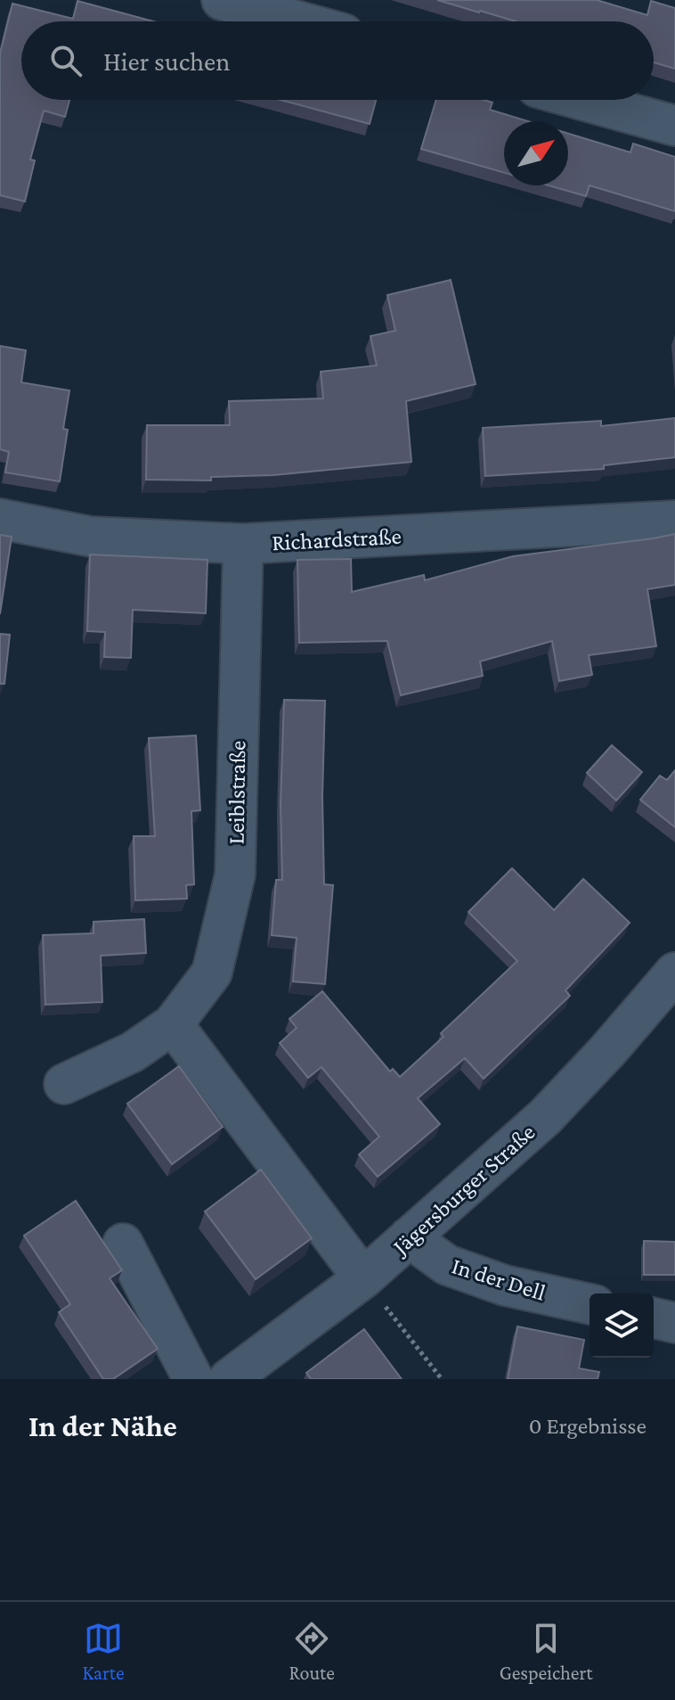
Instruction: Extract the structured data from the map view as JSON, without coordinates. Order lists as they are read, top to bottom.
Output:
{
  "streets": {
    "street": [
      "Richardstraße",
      "Leiblstraße",
      "Jägersburger Straße",
      "In der Dell"
    ]
  },
  "crossings": [
    ["Richardstraße", "Leiblstraße"],
    ["Jägersburger Straße", "In der Dell"]
  ],
  "north": "top right",
  "page": {
    "search": "Hier suchen",
    "heading": ["In der Nähe", "0 Ergebnisse"],
    "nav": ["Karte", "Route", "Gespeichert"]
  }
}
